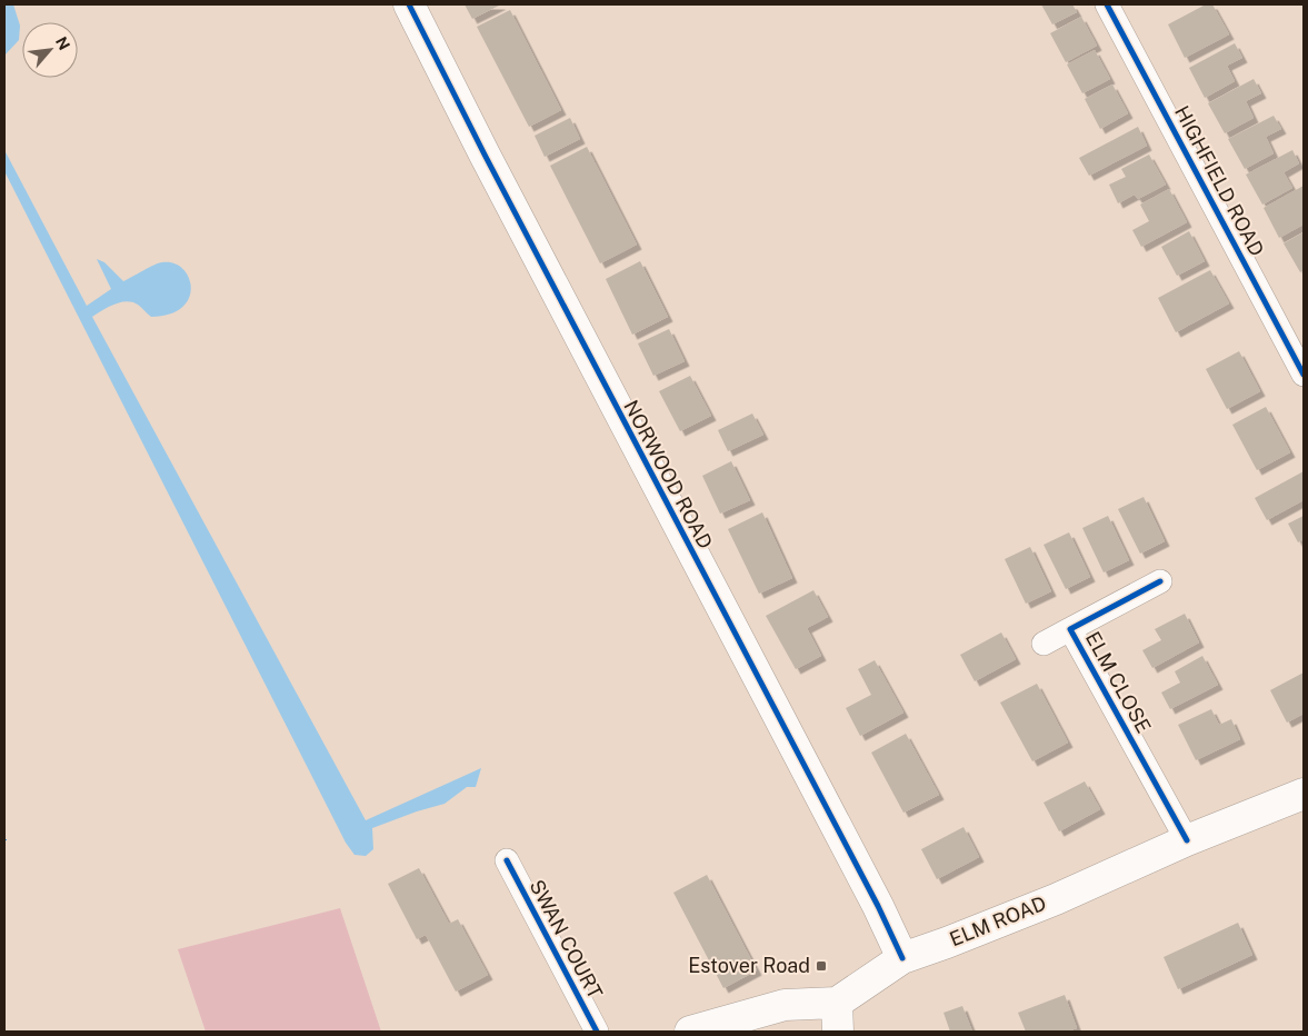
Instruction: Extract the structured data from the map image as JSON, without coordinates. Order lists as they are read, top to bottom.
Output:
{
  "streets": {
    "street": [
      "HIGHFIELD ROAD",
      "NORWOOD ROAD",
      "ELM CLOSE",
      "ELM ROAD",
      "SWAN COURT"
    ]
  },
  "crossings": [
    ["NORWOOD ROAD", "ELM ROAD"],
    ["ELM CLOSE", "ELM ROAD"]
  ],
  "places": {
    "transit": ["Estover Road"]
  },
  "north": "top right"
}
